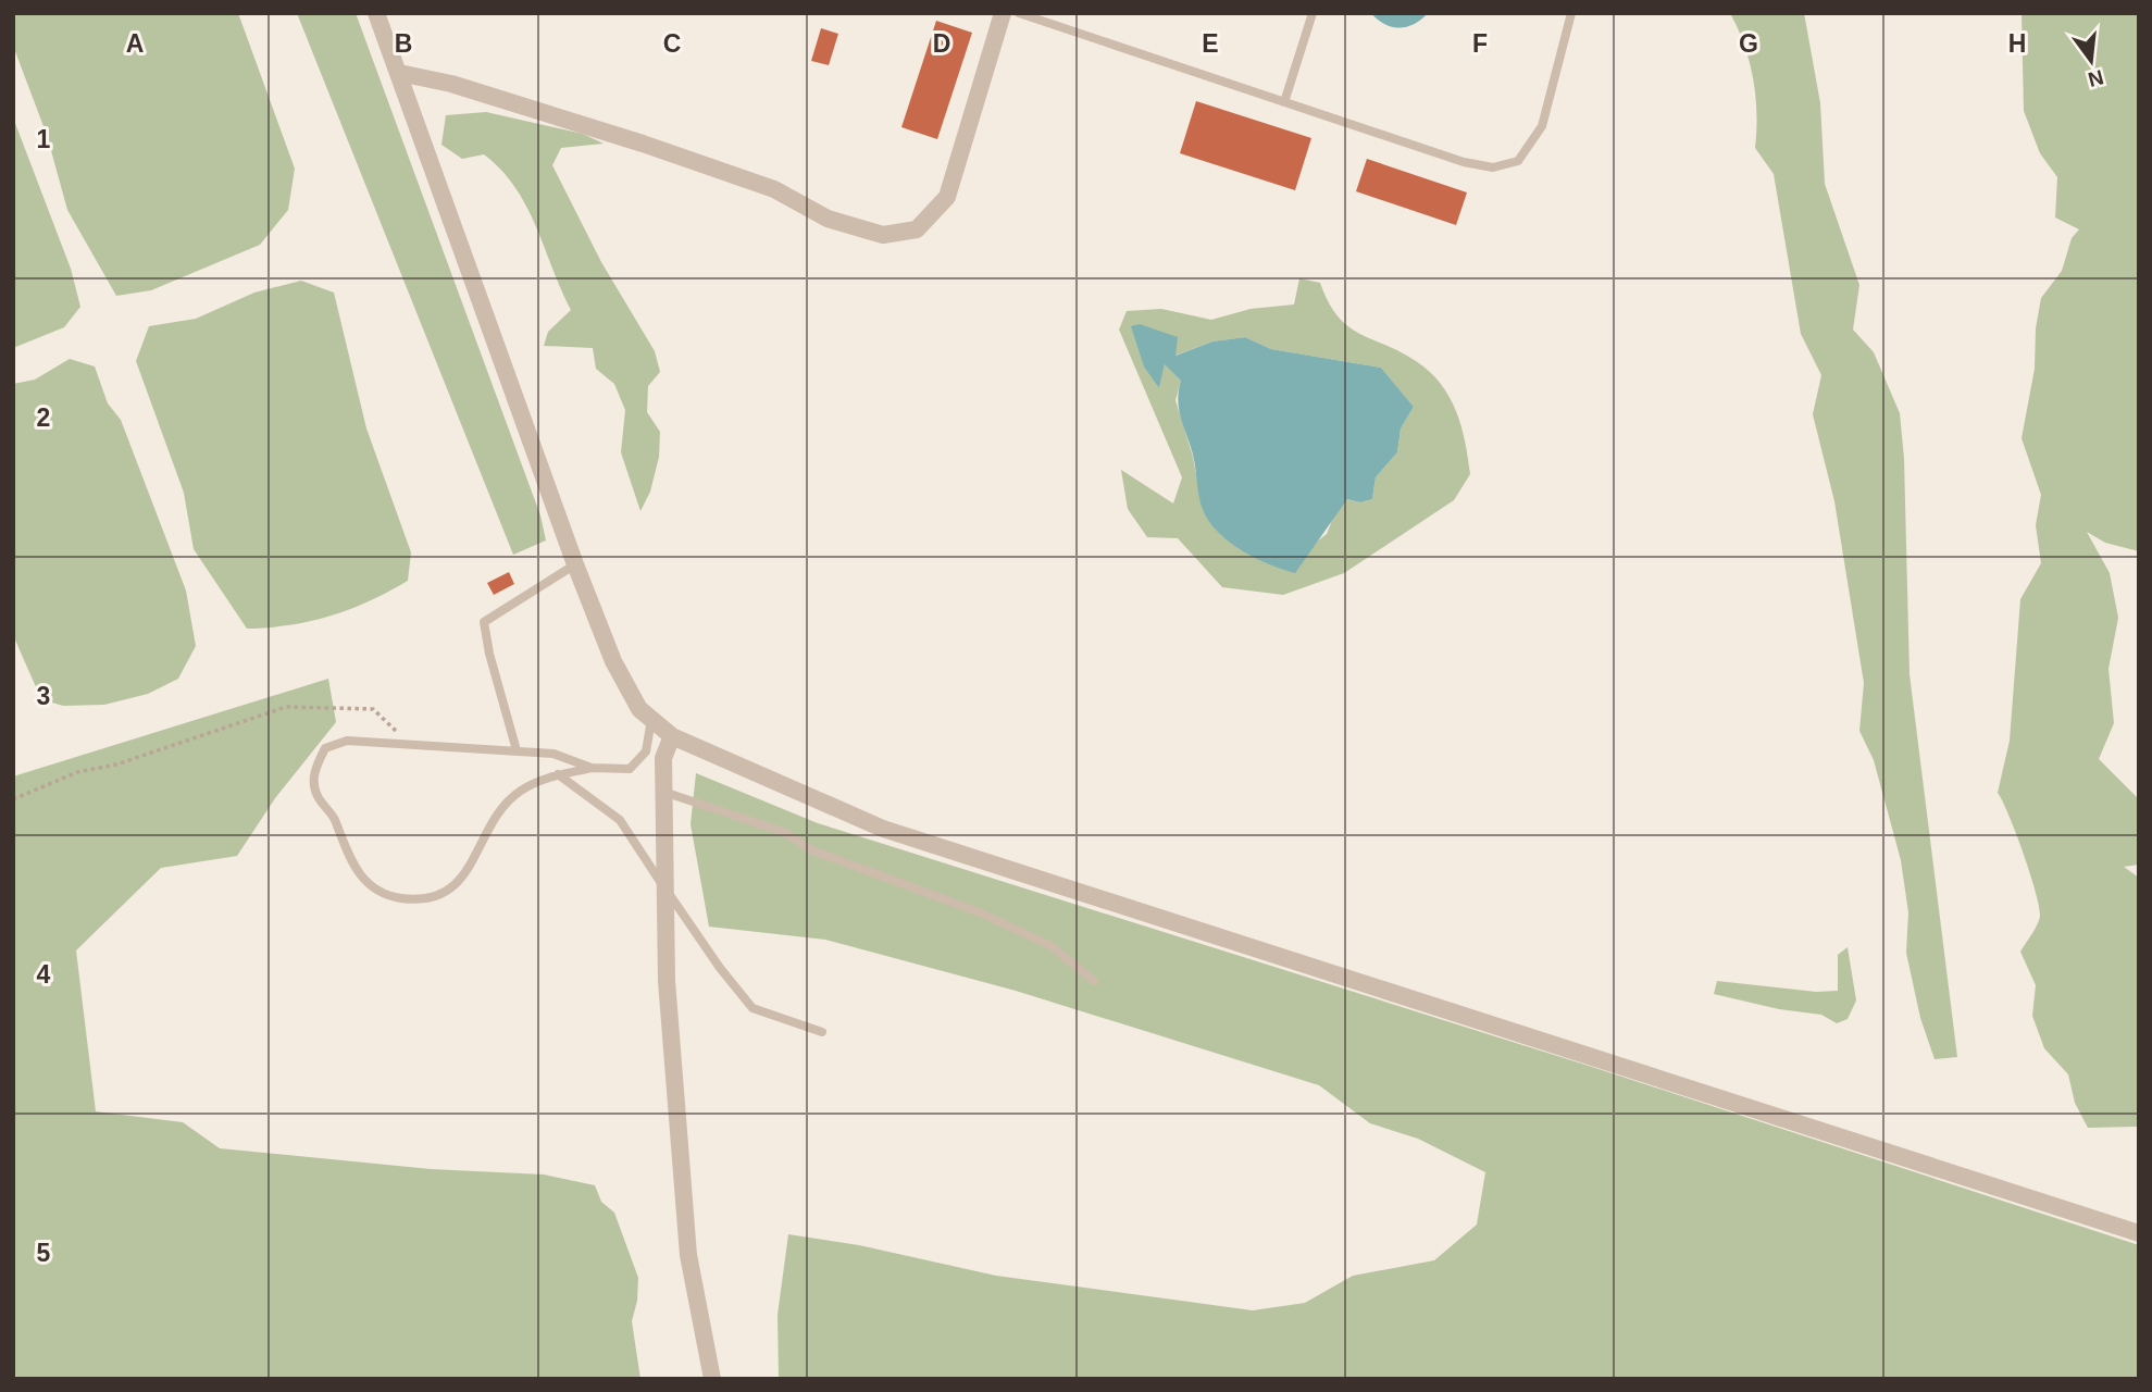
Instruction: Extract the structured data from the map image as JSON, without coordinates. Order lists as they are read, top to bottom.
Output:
{
  "north": "bottom",
  "grid": {
    "columns": [
      "A",
      "B",
      "C",
      "D",
      "E",
      "F",
      "G",
      "H"
    ],
    "rows": [
      "1",
      "2",
      "3",
      "4",
      "5"
    ]
  }
}
